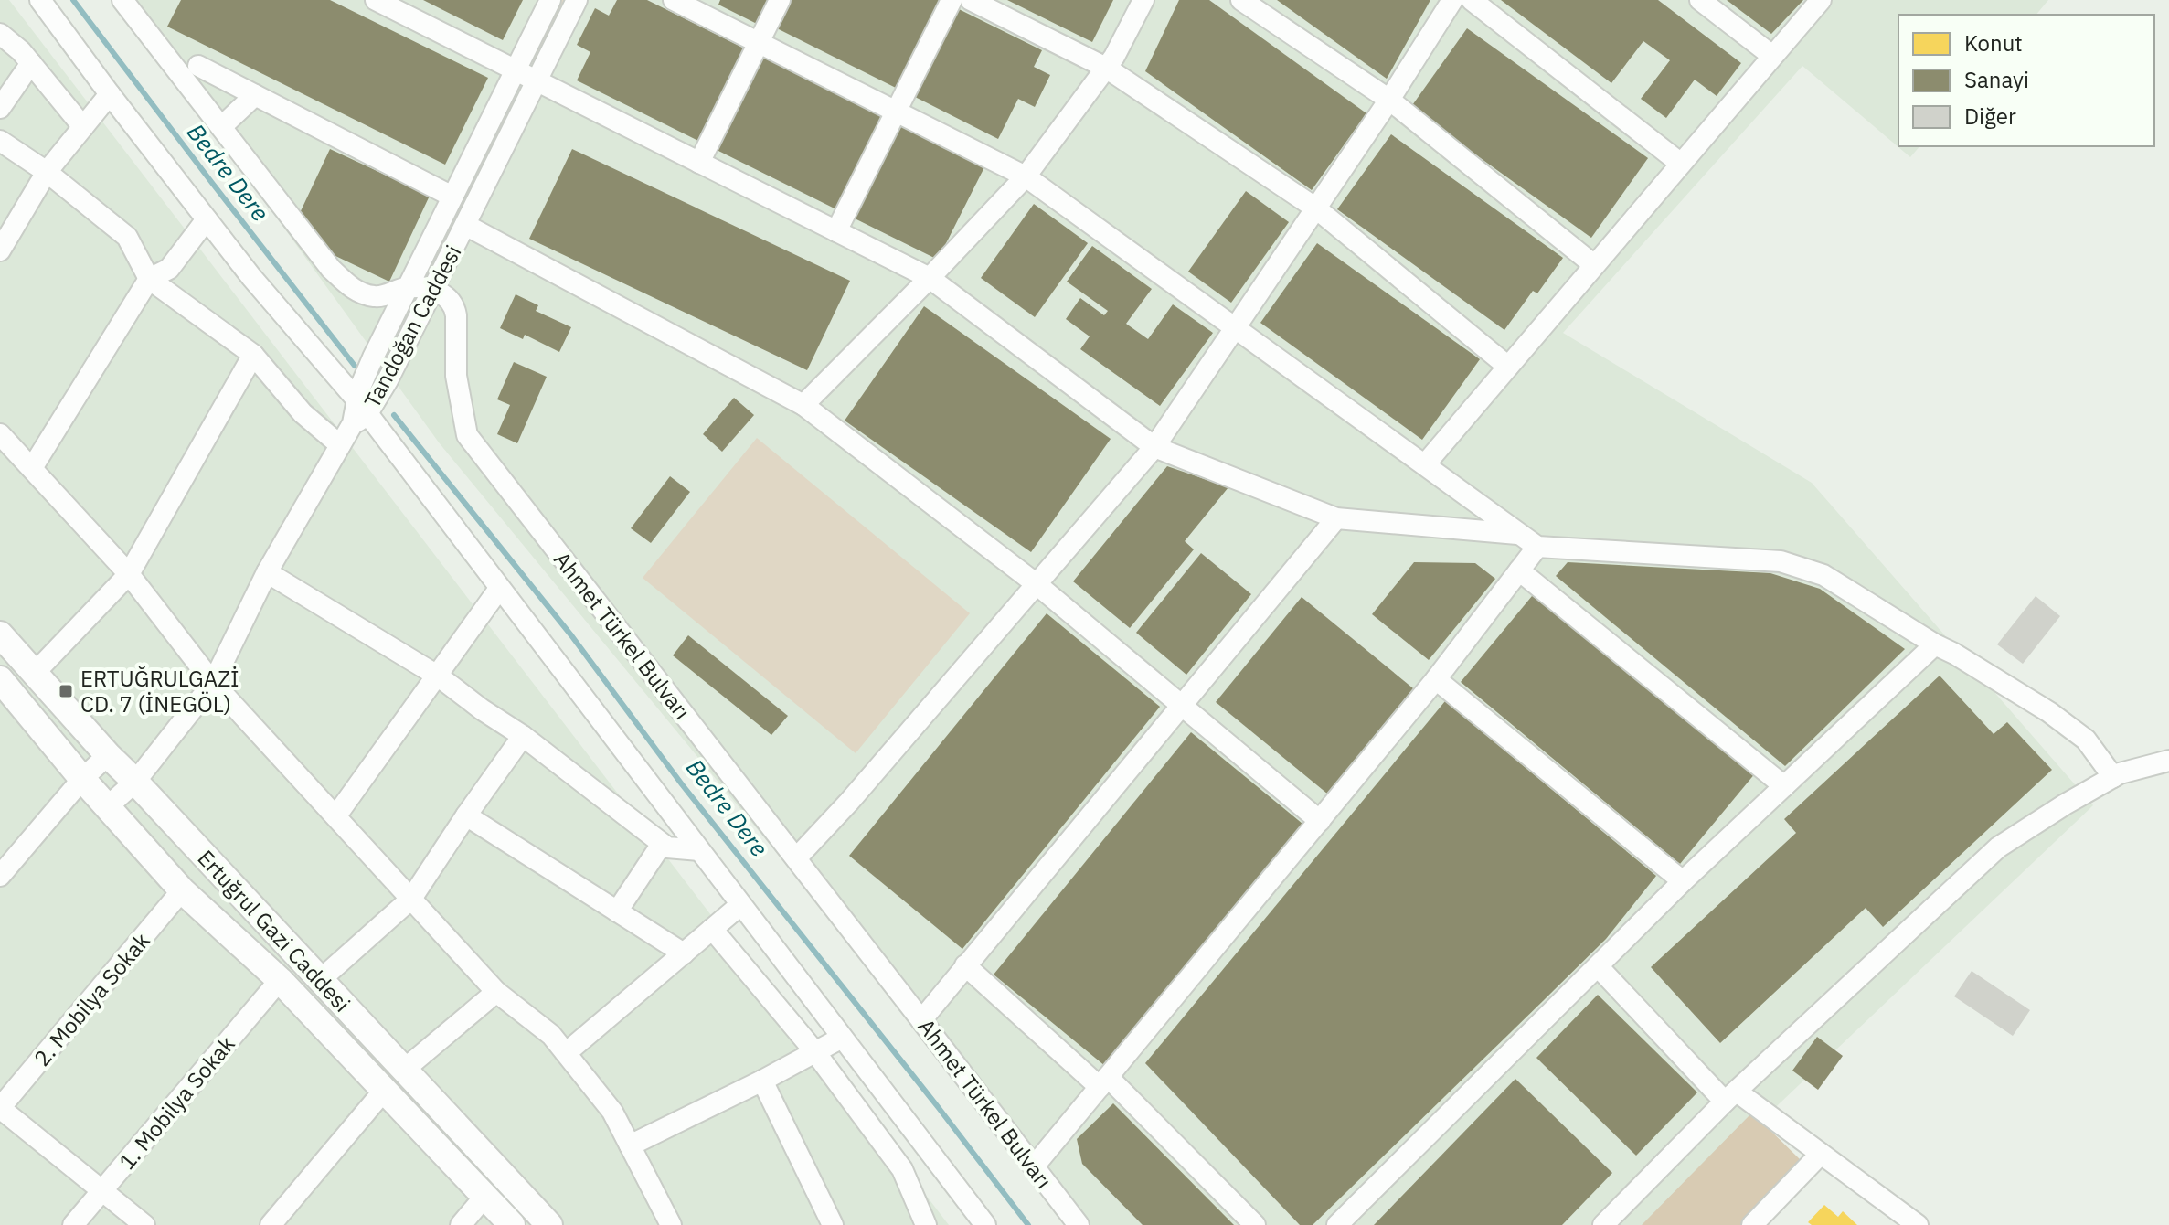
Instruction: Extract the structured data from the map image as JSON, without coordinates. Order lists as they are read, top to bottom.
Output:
{
  "streets": {
    "main road": ["Ertuğrul Gazi Caddesi"],
    "street": [
      "Tandoğan Caddesi",
      "Ahmet Türkel Bulvarı",
      "2. Mobilya Sokak",
      "1. Mobilya Sokak"
    ]
  },
  "crossings": [
    ["Tandoğan Caddesi", "Ahmet Türkel Bulvarı"],
    ["Ertuğrul Gazi Caddesi", "2. Mobilya Sokak"],
    ["Ertuğrul Gazi Caddesi", "1. Mobilya Sokak"]
  ],
  "water": ["Bedre Dere"],
  "places": {
    "transit": ["ERTUĞRULGAZİ CD. 7 (İNEGÖL)"]
  },
  "legend": ["Konut", "Sanayi", "Diğer"]
}
